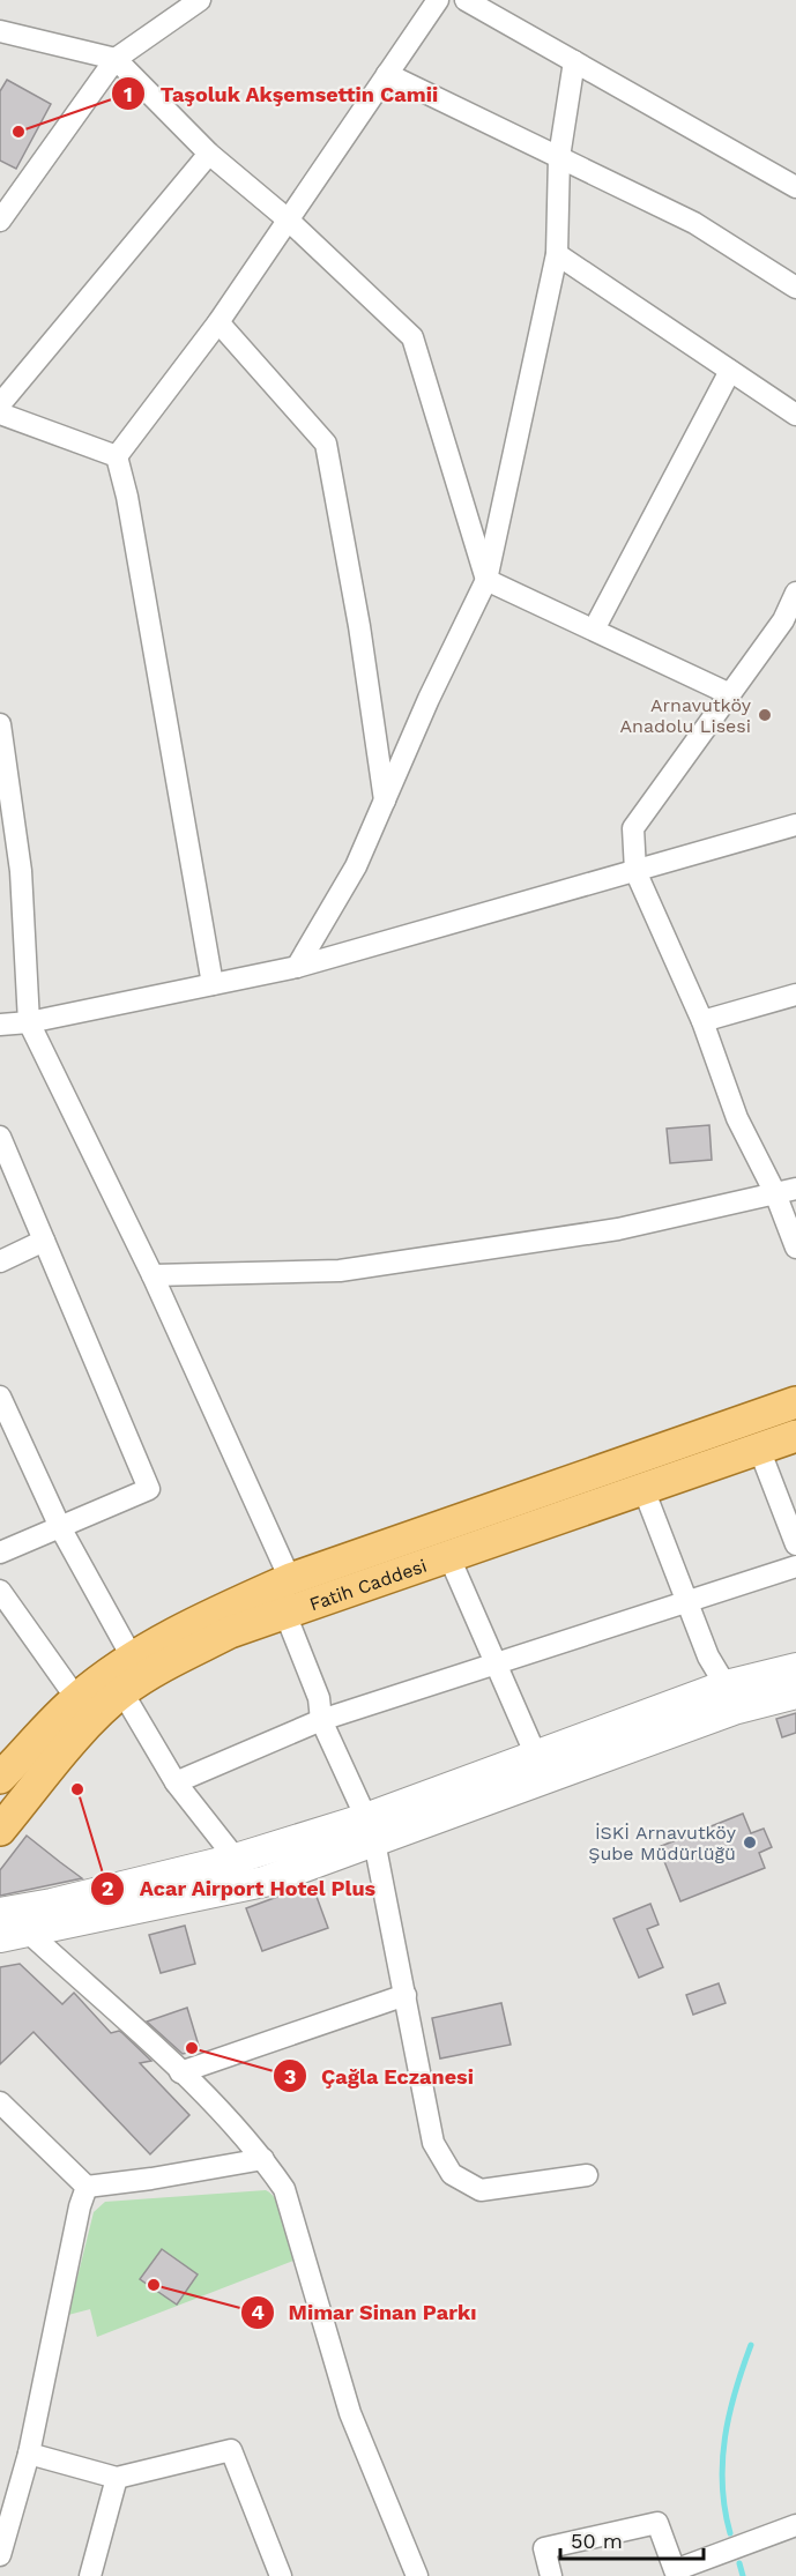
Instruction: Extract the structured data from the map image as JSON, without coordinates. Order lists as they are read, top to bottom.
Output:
{
  "streets": {
    "main road": ["Fatih Caddesi"]
  },
  "places": [
    "Taşoluk Akşemsettin Camii",
    "Arnavutköy Anadolu Lisesi",
    "Acar Airport Hotel Plus",
    "İSKİ Arnavutköy Şube Müdürlüğü",
    "Çağla Eczanesi",
    "Mimar Sinan Parkı"
  ],
  "scale_bar": "50 m"
}
